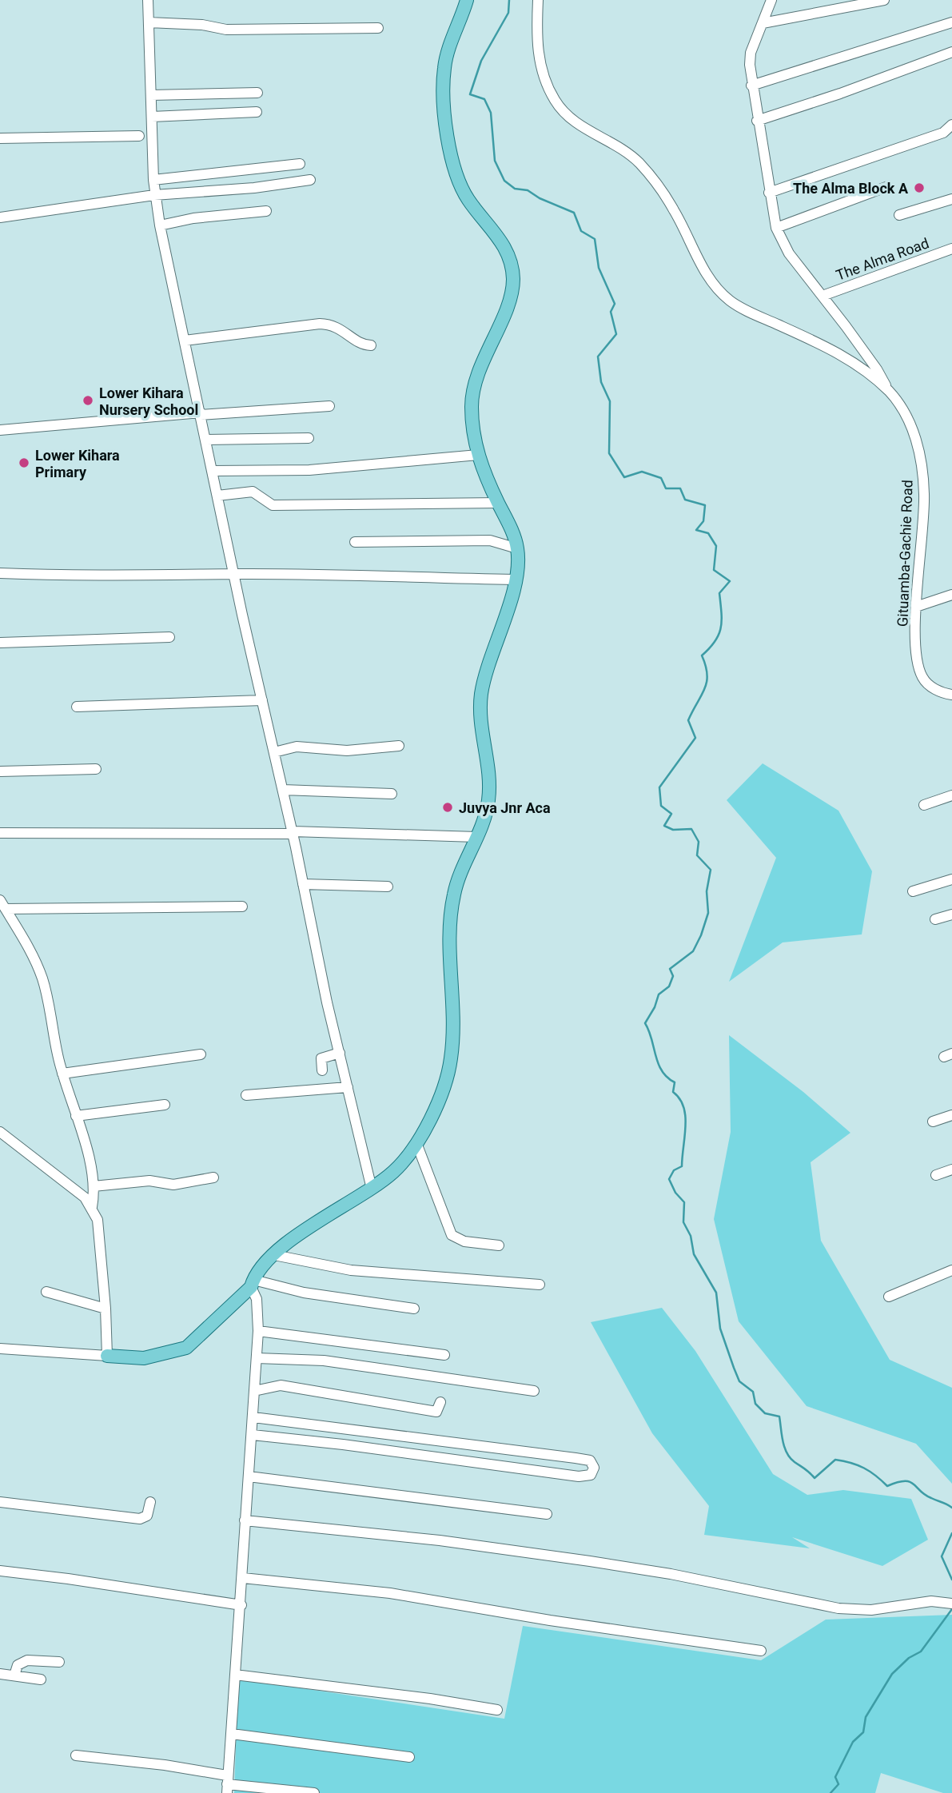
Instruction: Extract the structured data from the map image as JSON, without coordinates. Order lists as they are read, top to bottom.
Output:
{
  "streets": {
    "street": ["The Alma Road", "Gituamba-Gachie Road"]
  },
  "places": [
    "The Alma Block A",
    "Lower Kihara Nursery School",
    "Lower Kihara Primary",
    "Juvya Jnr Aca"
  ]
}
